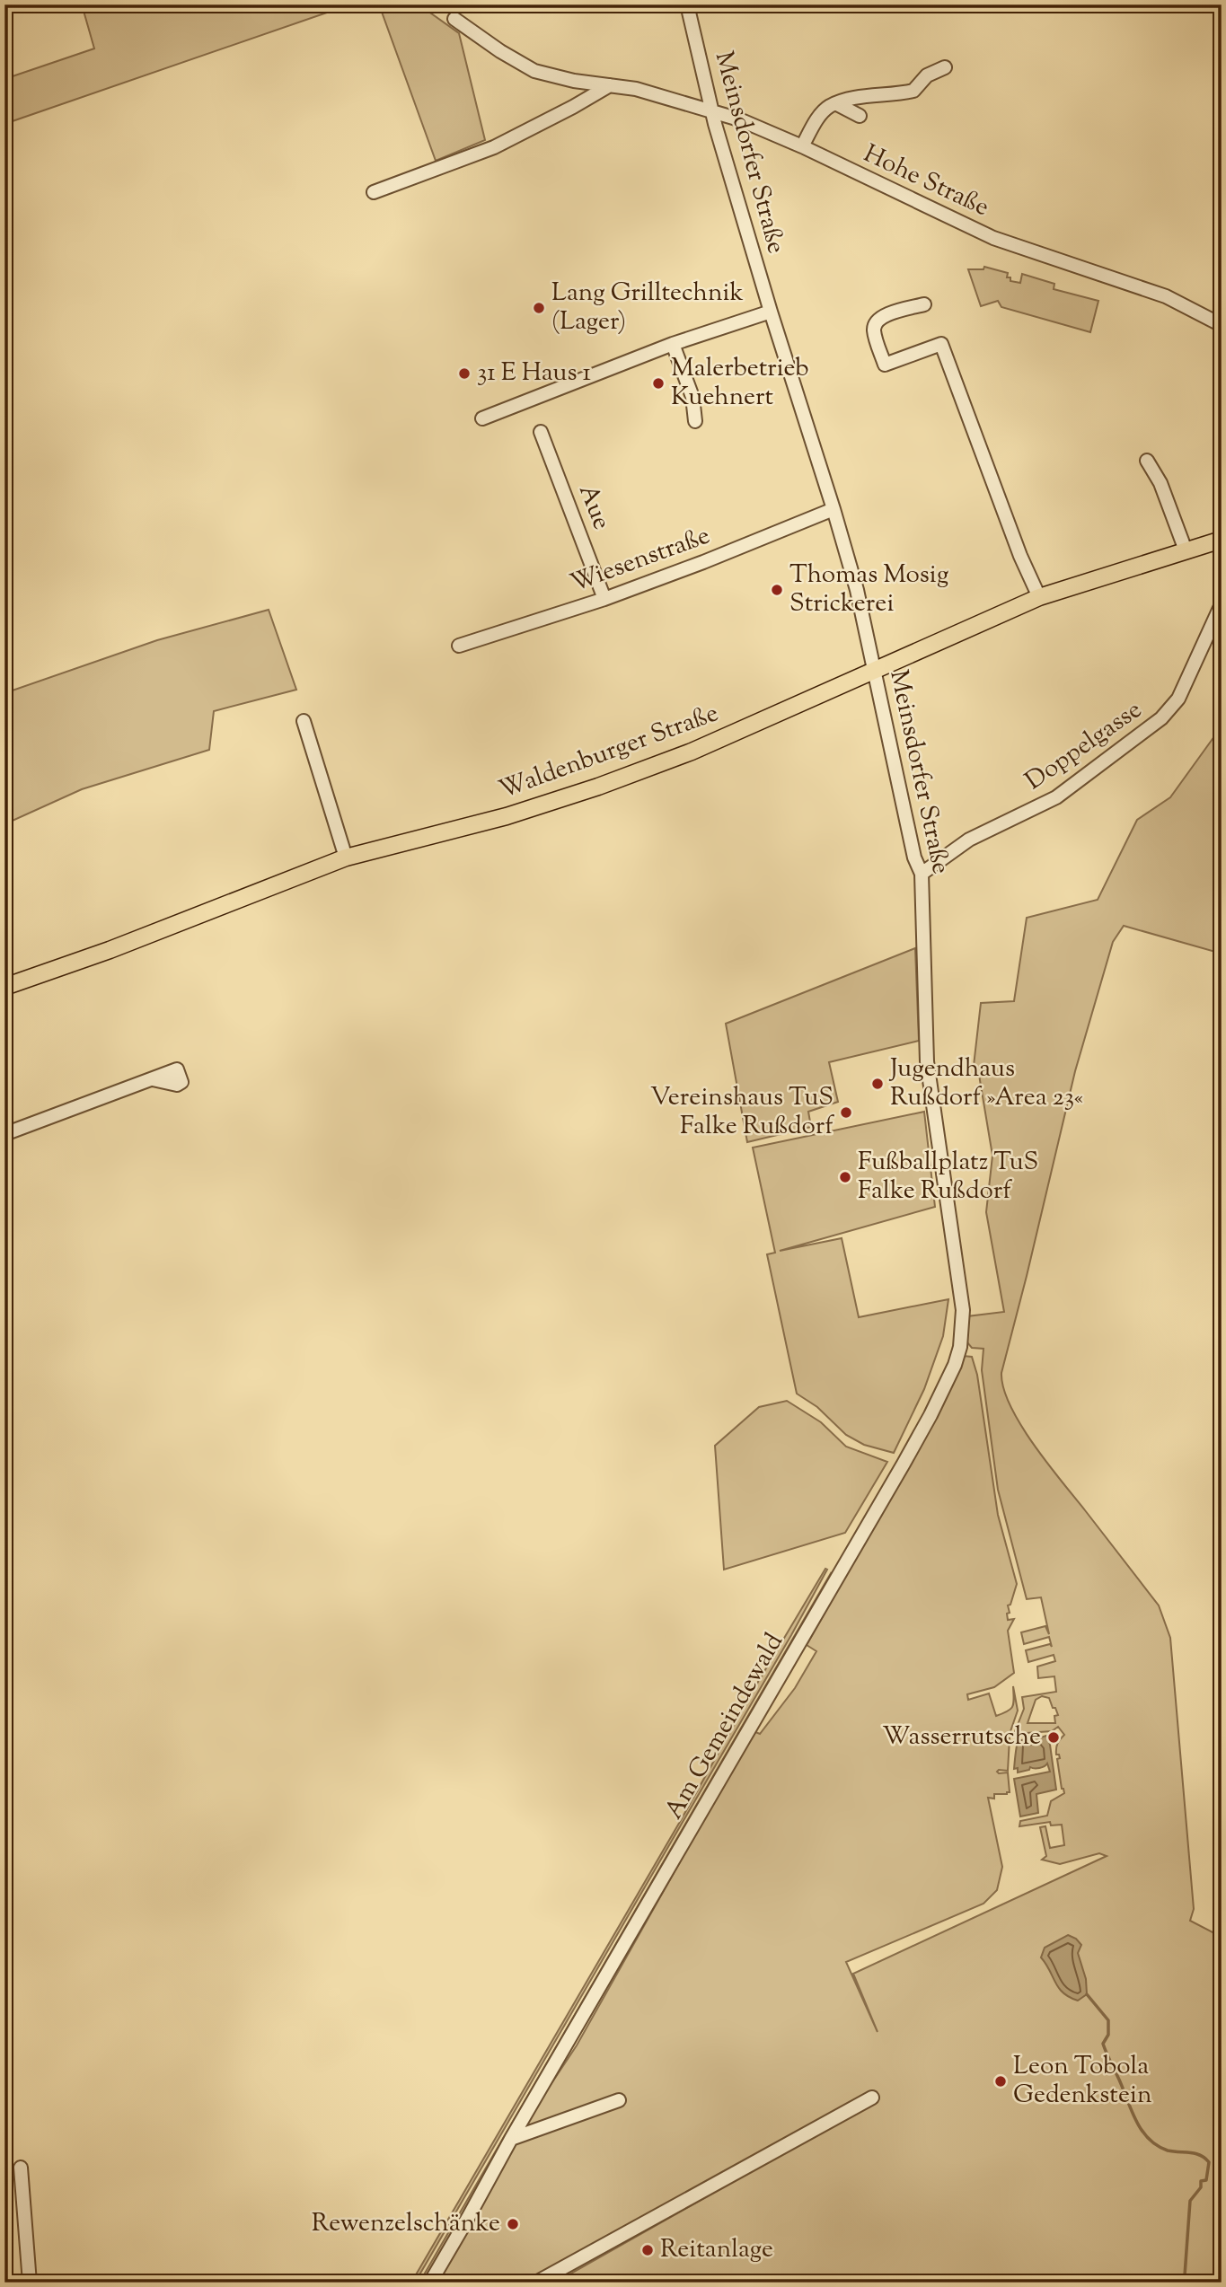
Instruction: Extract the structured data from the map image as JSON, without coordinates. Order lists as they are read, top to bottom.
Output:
{
  "streets": {
    "main road": ["Waldenburger Straße"],
    "street": [
      "Meinsdorfer Straße",
      "Hohe Straße",
      "Aue",
      "Wiesenstraße",
      "Doppelgasse",
      "Am Gemeindewald"
    ]
  },
  "crossings": [
    ["Meinsdorfer Straße", "Hohe Straße"],
    ["Meinsdorfer Straße", "Wiesenstraße"],
    ["Meinsdorfer Straße", "Doppelgasse"],
    ["Meinsdorfer Straße", "Waldenburger Straße"],
    ["Meinsdorfer Straße", "Am Gemeindewald"],
    ["Aue", "Wiesenstraße"]
  ],
  "places": [
    "Lang Grilltechnik (Lager)",
    "31 E Haus 1",
    "Malerbetrieb Kuehnert",
    "Thomas Mosig Strickerei",
    "Jugendhaus Rußdorf »Area 23«",
    "Vereinshaus TuS Falke Rußdorf",
    "Fußballplatz TuS Falke Rußdorf",
    "Wasserrutsche",
    "Leon Tobola Gedenkstein",
    "Rewenzelschänke",
    "Reitanlage"
  ]
}
